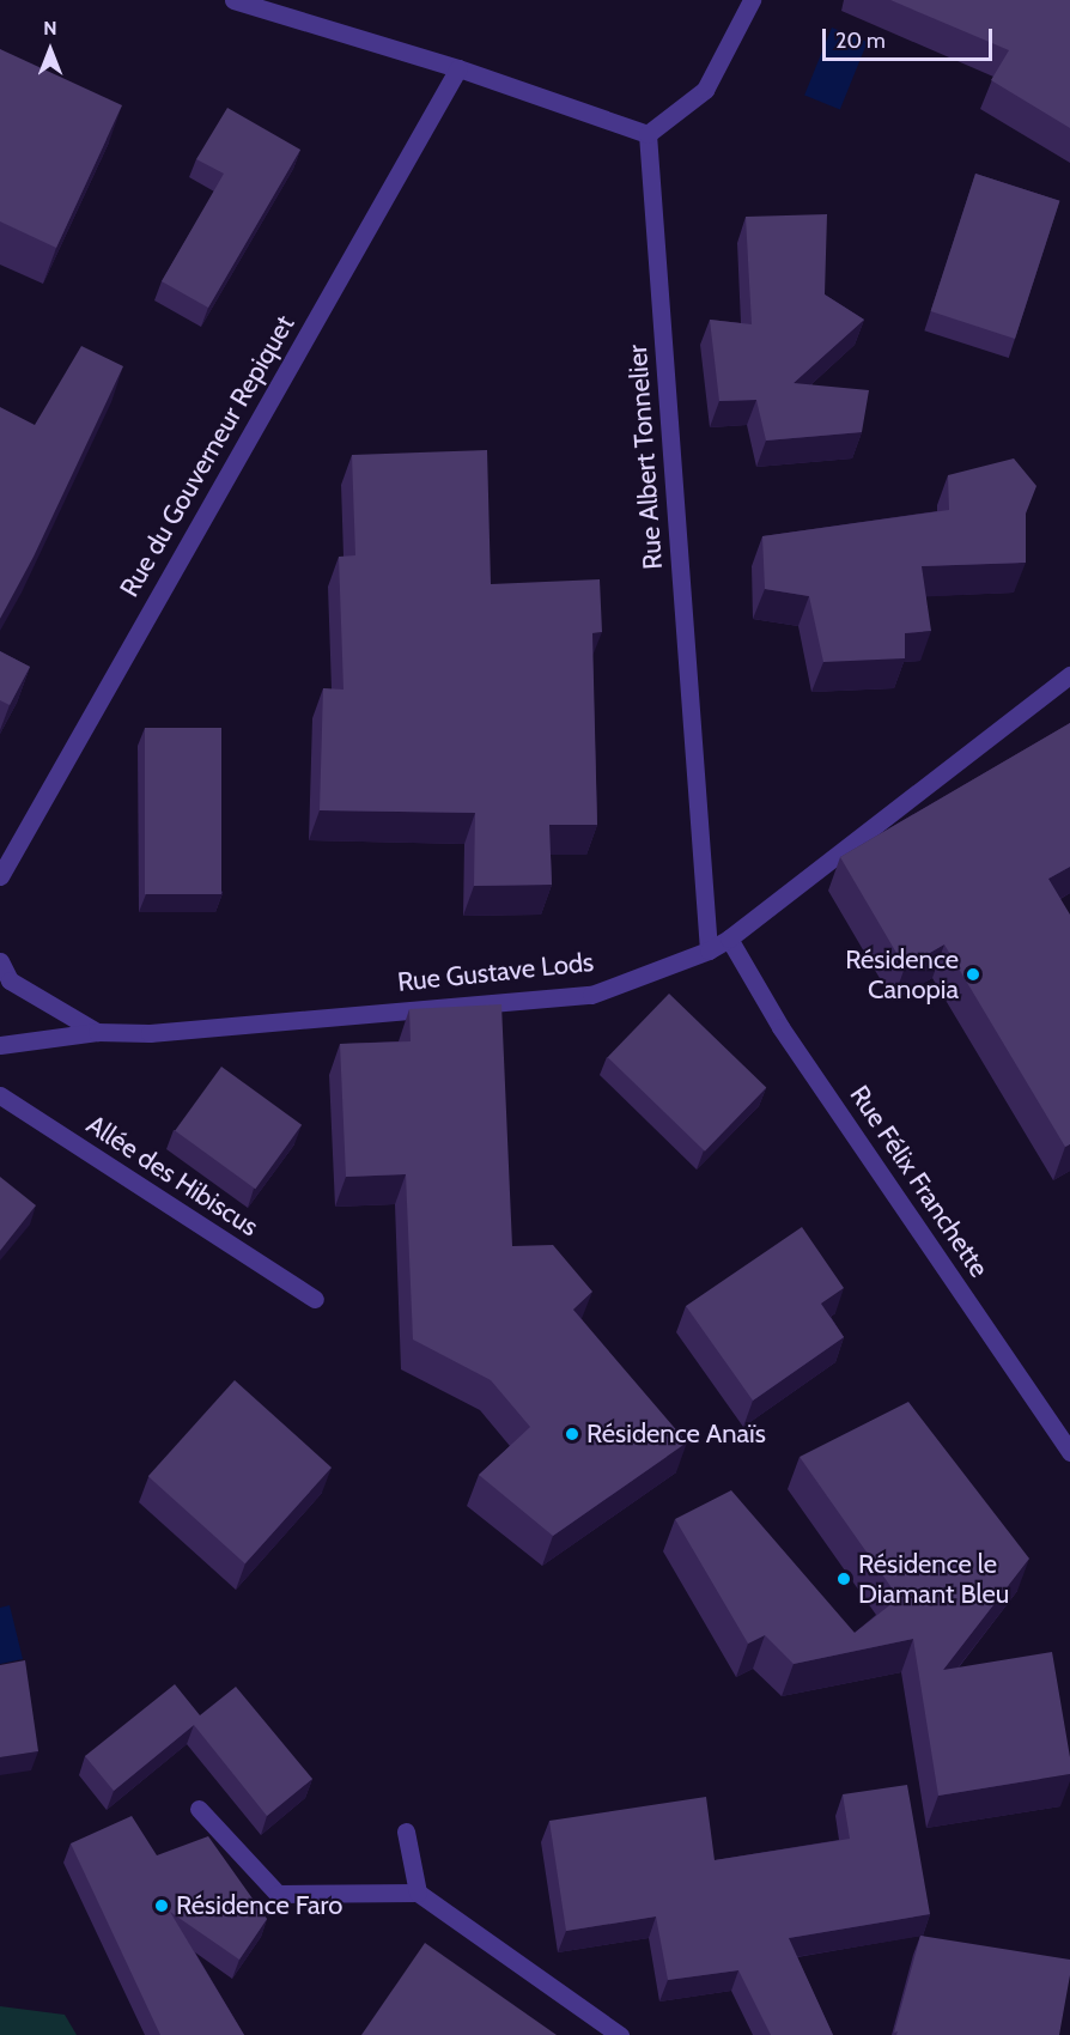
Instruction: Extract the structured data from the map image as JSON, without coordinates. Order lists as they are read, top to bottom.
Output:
{
  "streets": {
    "street": [
      "Rue du Gouverneur Repiquet",
      "Rue Albert Tonnelier",
      "Rue Gustave Lods",
      "Allée des Hibiscus",
      "Rue Félix Franchette"
    ]
  },
  "crossings": [
    ["Rue Albert Tonnelier", "Rue Gustave Lods"],
    ["Rue Gustave Lods", "Rue Félix Franchette"]
  ],
  "places": [
    "Résidence Canopia",
    "Résidence Anaïs",
    "Résidence le Diamant Bleu",
    "Résidence Faro"
  ],
  "scale_bar": "20 m",
  "north": "top"
}
